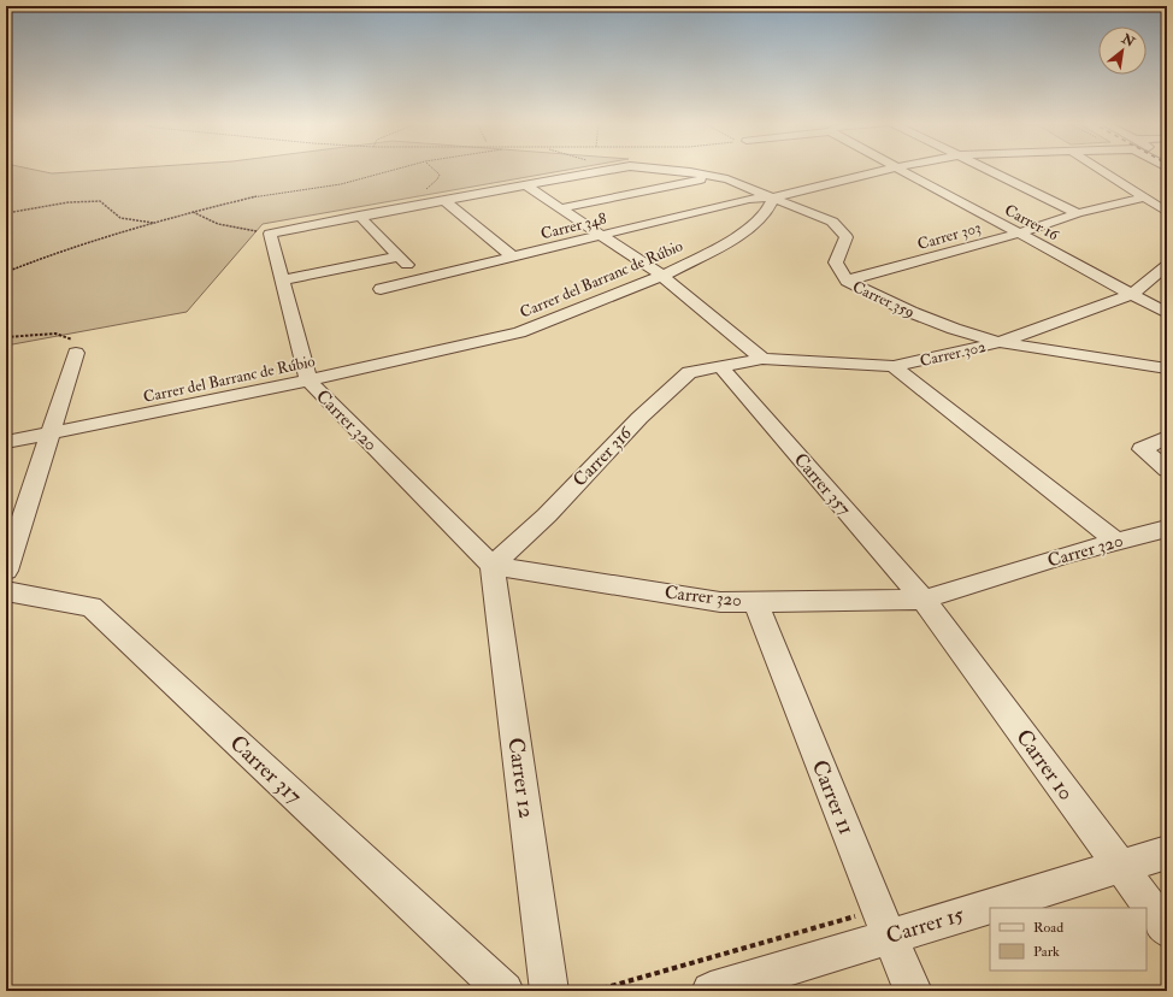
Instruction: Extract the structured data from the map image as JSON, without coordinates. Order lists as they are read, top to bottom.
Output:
{
  "streets": {
    "street": [
      "Carrer 16",
      "Carrer 348",
      "Carrer 303",
      "Carrer del Barranc de Rúbio",
      "Carrer 359",
      "Carrer 302",
      "Carrer 320",
      "Carrer 316",
      "Carrer 357",
      "Carrer 10",
      "Carrer 317",
      "Carrer 12",
      "Carrer 11",
      "Carrer 15"
    ]
  },
  "crossings": [
    ["Carrer 16", "Carrer 303"],
    ["Carrer 16", "Carrer 302"],
    ["Carrer 348", "Carrer del Barranc de Rúbio"],
    ["Carrer 348", "Carrer 359"],
    ["Carrer 303", "Carrer 359"],
    ["Carrer del Barranc de Rúbio", "Carrer 359"],
    ["Carrer del Barranc de Rúbio", "Carrer 320"],
    ["Carrer 359", "Carrer 302"],
    ["Carrer 302", "Carrer 316"],
    ["Carrer 302", "Carrer 357"],
    ["Carrer 320", "Carrer 316"],
    ["Carrer 320", "Carrer 357"],
    ["Carrer 320", "Carrer 10"],
    ["Carrer 320", "Carrer 12"],
    ["Carrer 320", "Carrer 11"],
    ["Carrer 316", "Carrer 357"],
    ["Carrer 316", "Carrer 12"],
    ["Carrer 357", "Carrer 10"],
    ["Carrer 10", "Carrer 15"],
    ["Carrer 11", "Carrer 15"]
  ],
  "legend": ["Road", "Park"],
  "north": "top right"
}
